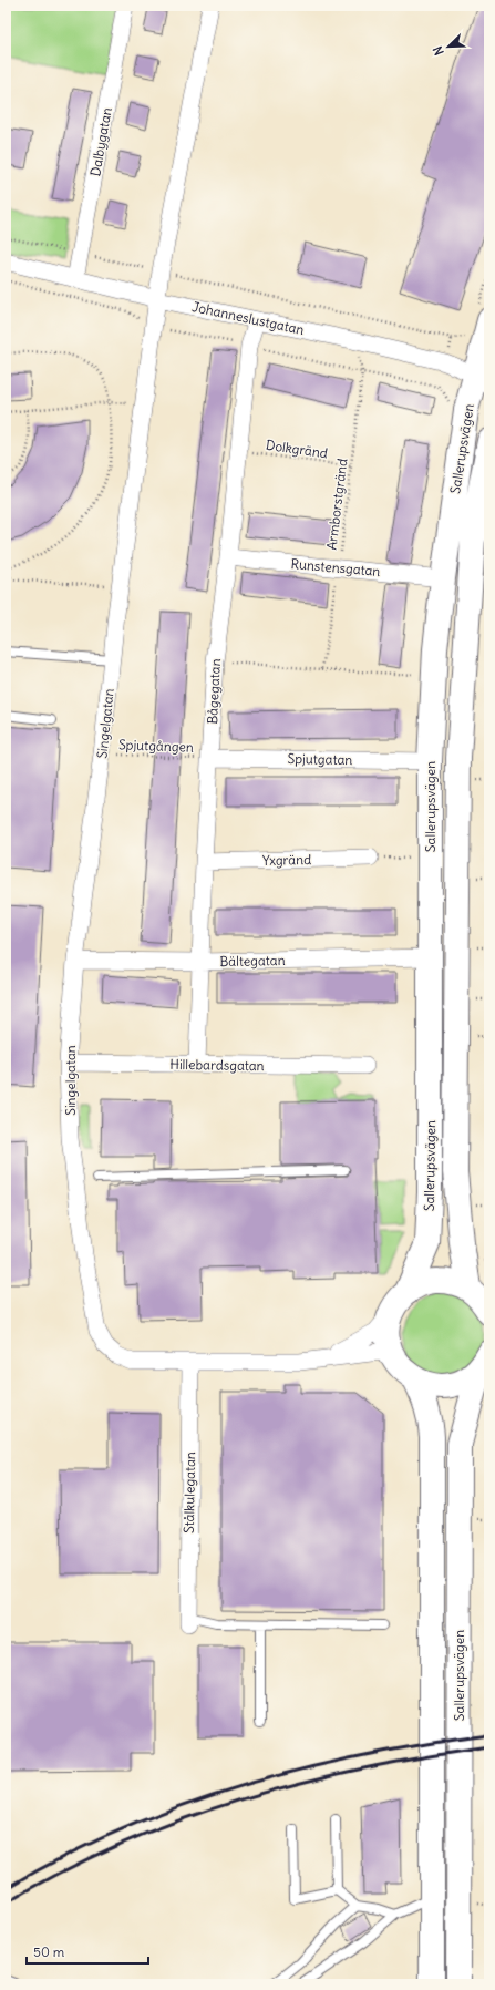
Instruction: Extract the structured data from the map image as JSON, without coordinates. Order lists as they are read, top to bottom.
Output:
{
  "streets": {
    "main road": ["Sallerupsvägen"],
    "street": [
      "Dalbygatan",
      "Johanneslustgatan",
      "Runstensgatan",
      "Bågegatan",
      "Singelgatan",
      "Spjutgatan",
      "Yxgränd",
      "Bältegatan",
      "Hillebardsgatan",
      "Stålkulegatan"
    ],
    "path": ["Dolkgränd", "Armborstgränd", "Spjutgången"]
  },
  "crossings": [
    ["Dalbygatan", "Johanneslustgatan"],
    ["Johanneslustgatan", "Sallerupsvägen"],
    ["Johanneslustgatan", "Armborstgränd"],
    ["Johanneslustgatan", "Bågegatan"],
    ["Johanneslustgatan", "Singelgatan"],
    ["Dolkgränd", "Armborstgränd"],
    ["Dolkgränd", "Bågegatan"],
    ["Sallerupsvägen", "Runstensgatan"],
    ["Sallerupsvägen", "Singelgatan"],
    ["Sallerupsvägen", "Spjutgatan"],
    ["Sallerupsvägen", "Bältegatan"],
    ["Armborstgränd", "Runstensgatan"],
    ["Runstensgatan", "Bågegatan"],
    ["Bågegatan", "Spjutgången"],
    ["Bågegatan", "Spjutgatan"],
    ["Bågegatan", "Yxgränd"],
    ["Bågegatan", "Bältegatan"],
    ["Bågegatan", "Hillebardsgatan"],
    ["Singelgatan", "Spjutgången"],
    ["Singelgatan", "Bältegatan"],
    ["Singelgatan", "Hillebardsgatan"],
    ["Singelgatan", "Stålkulegatan"],
    ["Spjutgången", "Spjutgatan"]
  ],
  "scale_bar": "50 m",
  "north": "bottom left"
}
